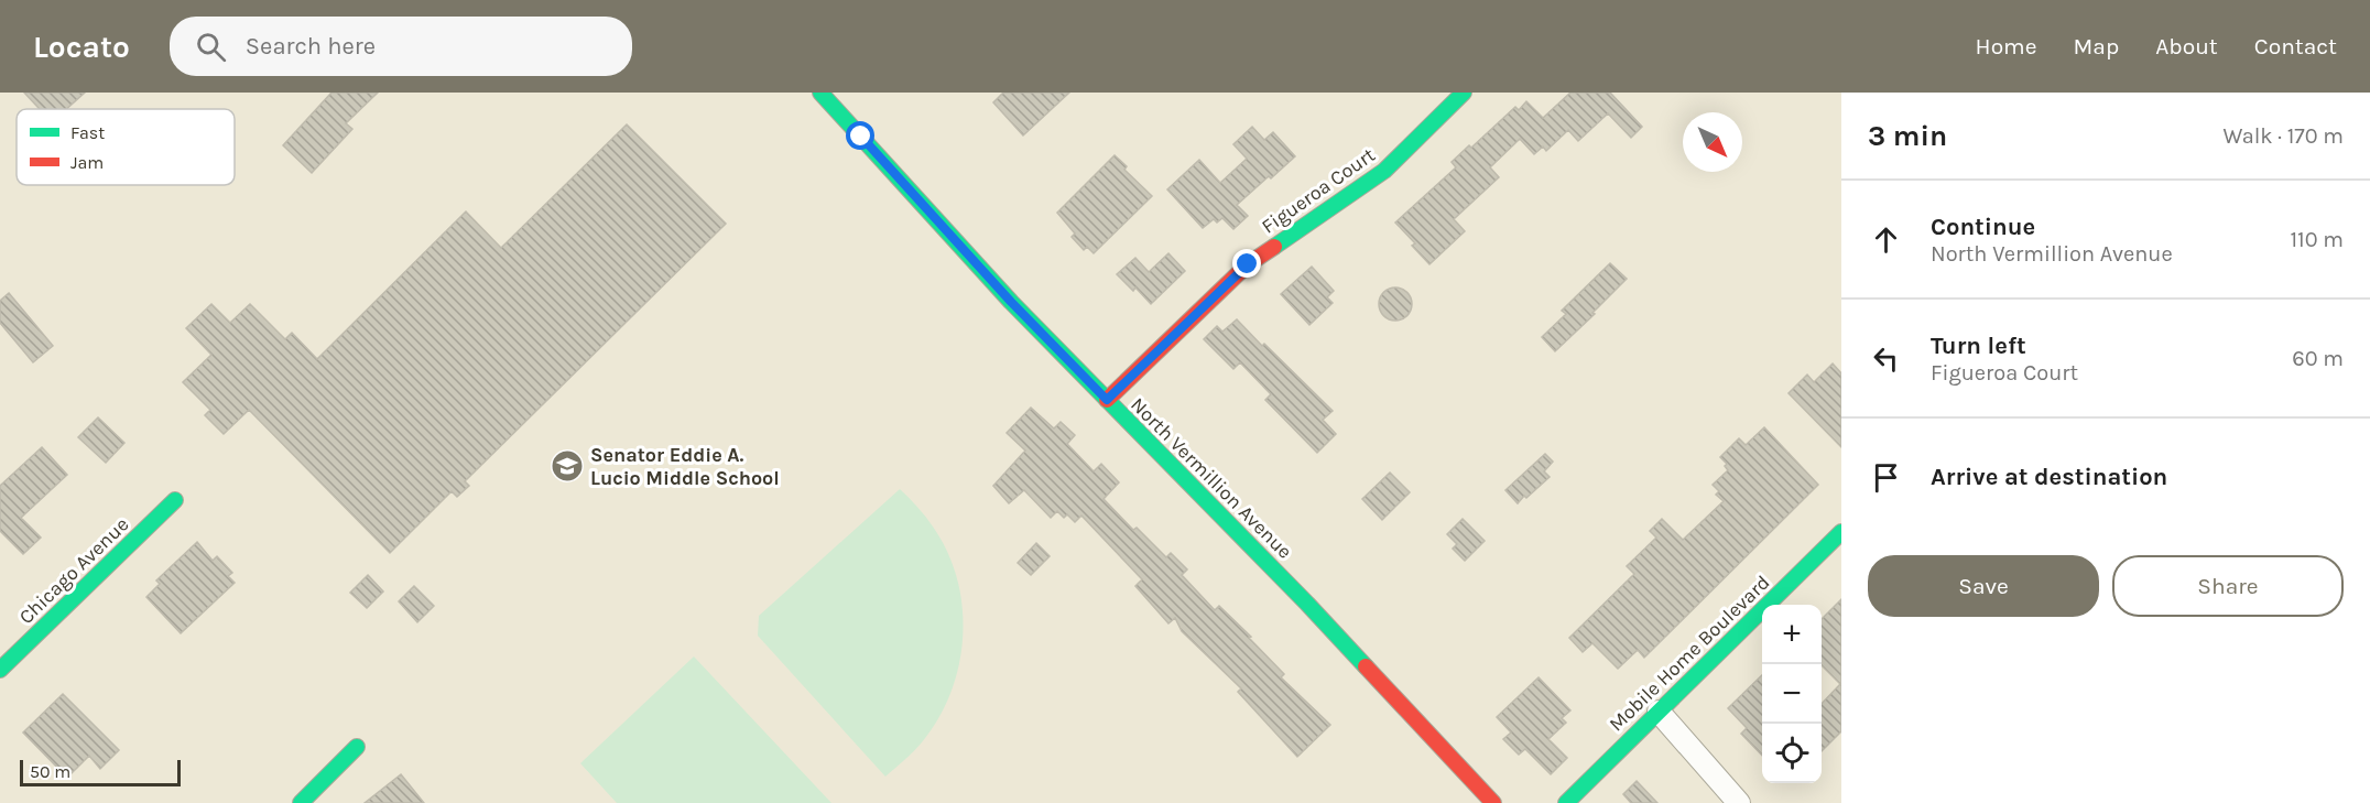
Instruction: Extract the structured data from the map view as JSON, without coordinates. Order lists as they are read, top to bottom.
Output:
{
  "streets": {
    "street": [
      "Figueroa Court",
      "North Vermillion Avenue",
      "Chicago Avenue",
      "Mobile Home Boulevard"
    ]
  },
  "crossings": [
    ["Figueroa Court", "North Vermillion Avenue"]
  ],
  "places": {
    "school or university": ["Senator Eddie A. Lucio Middle School"]
  },
  "legend": ["Fast", "Jam"],
  "scale_bar": "50 m",
  "north": "bottom right",
  "page": {
    "header": "Locato",
    "search": "Search here",
    "nav": [
      "Home",
      "Map",
      "About",
      "Contact"
    ],
    "heading": ["3 min", "Walk · 170 m"],
    "list": [
      ["Continue", "North Vermillion Avenue", "110 m"],
      ["Turn left", "Figueroa Court", "60 m"],
      "Arrive at destination"
    ],
    "buttons": ["Save", "Share"],
    "map_buttons": ["+", "−"],
    "scale": "50 m"
  }
}
